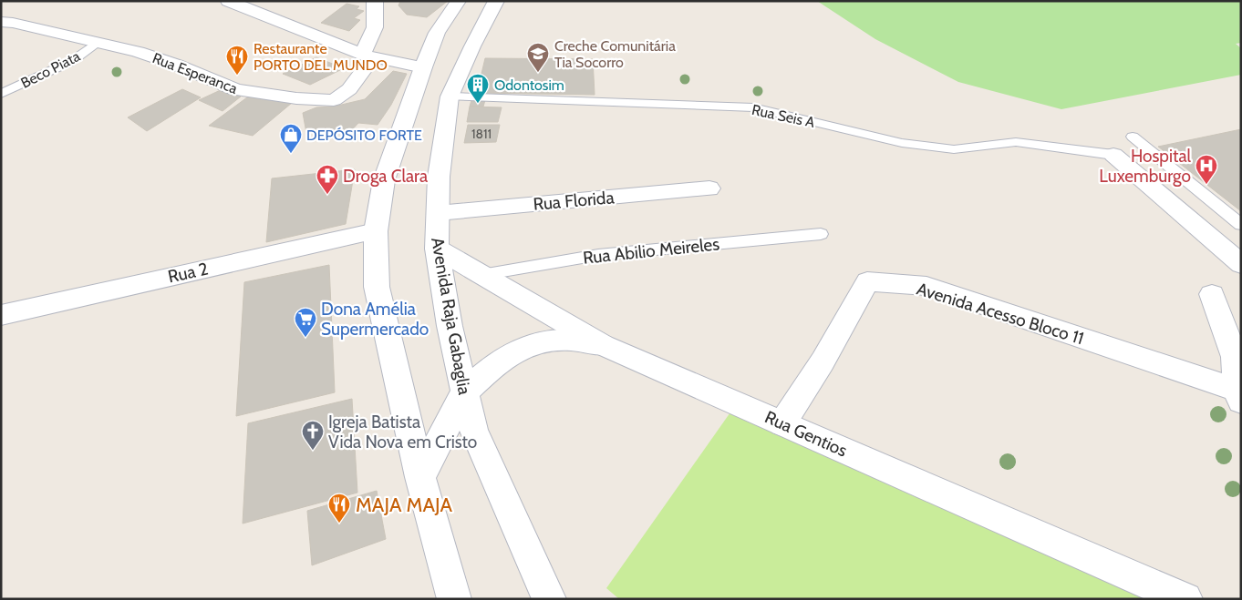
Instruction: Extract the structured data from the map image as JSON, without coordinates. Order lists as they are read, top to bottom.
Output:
{
  "streets": {
    "street": [
      "Rua Esperanca",
      "Rua Florida",
      "Rua 2",
      "Avenida Acesso Bloco 11",
      "Avenida Raja Gabaglia",
      "Rua Gentios"
    ],
    "lane": ["Beco Piata", "Rua Seis A", "Rua Abilio Meireles"]
  },
  "crossings": [
    ["Beco Piata", "Rua Esperanca"],
    ["Rua Seis A", "Avenida Raja Gabaglia"],
    ["Rua Florida", "Avenida Raja Gabaglia"],
    ["Rua Abilio Meireles", "Rua Gentios"],
    ["Avenida Acesso Bloco 11", "Rua Gentios"],
    ["Avenida Raja Gabaglia", "Rua Gentios"]
  ],
  "places": {
    "school or university": ["Creche Comunitária Tia Socorro"],
    "restaurant": ["Restaurante PORTO DEL MUNDO", "MAJA MAJA"],
    "building": ["Odontosim"],
    "shop": ["DEPÓSITO FORTE"],
    "hospital": ["Hospital Luxemburgo"],
    "pharmacy": ["Droga Clara"],
    "supermarket": ["Dona Amélia Supermercado"],
    "church": ["Igreja Batista Vida Nova em Cristo"]
  },
  "house_numbers": ["1811"]
}
